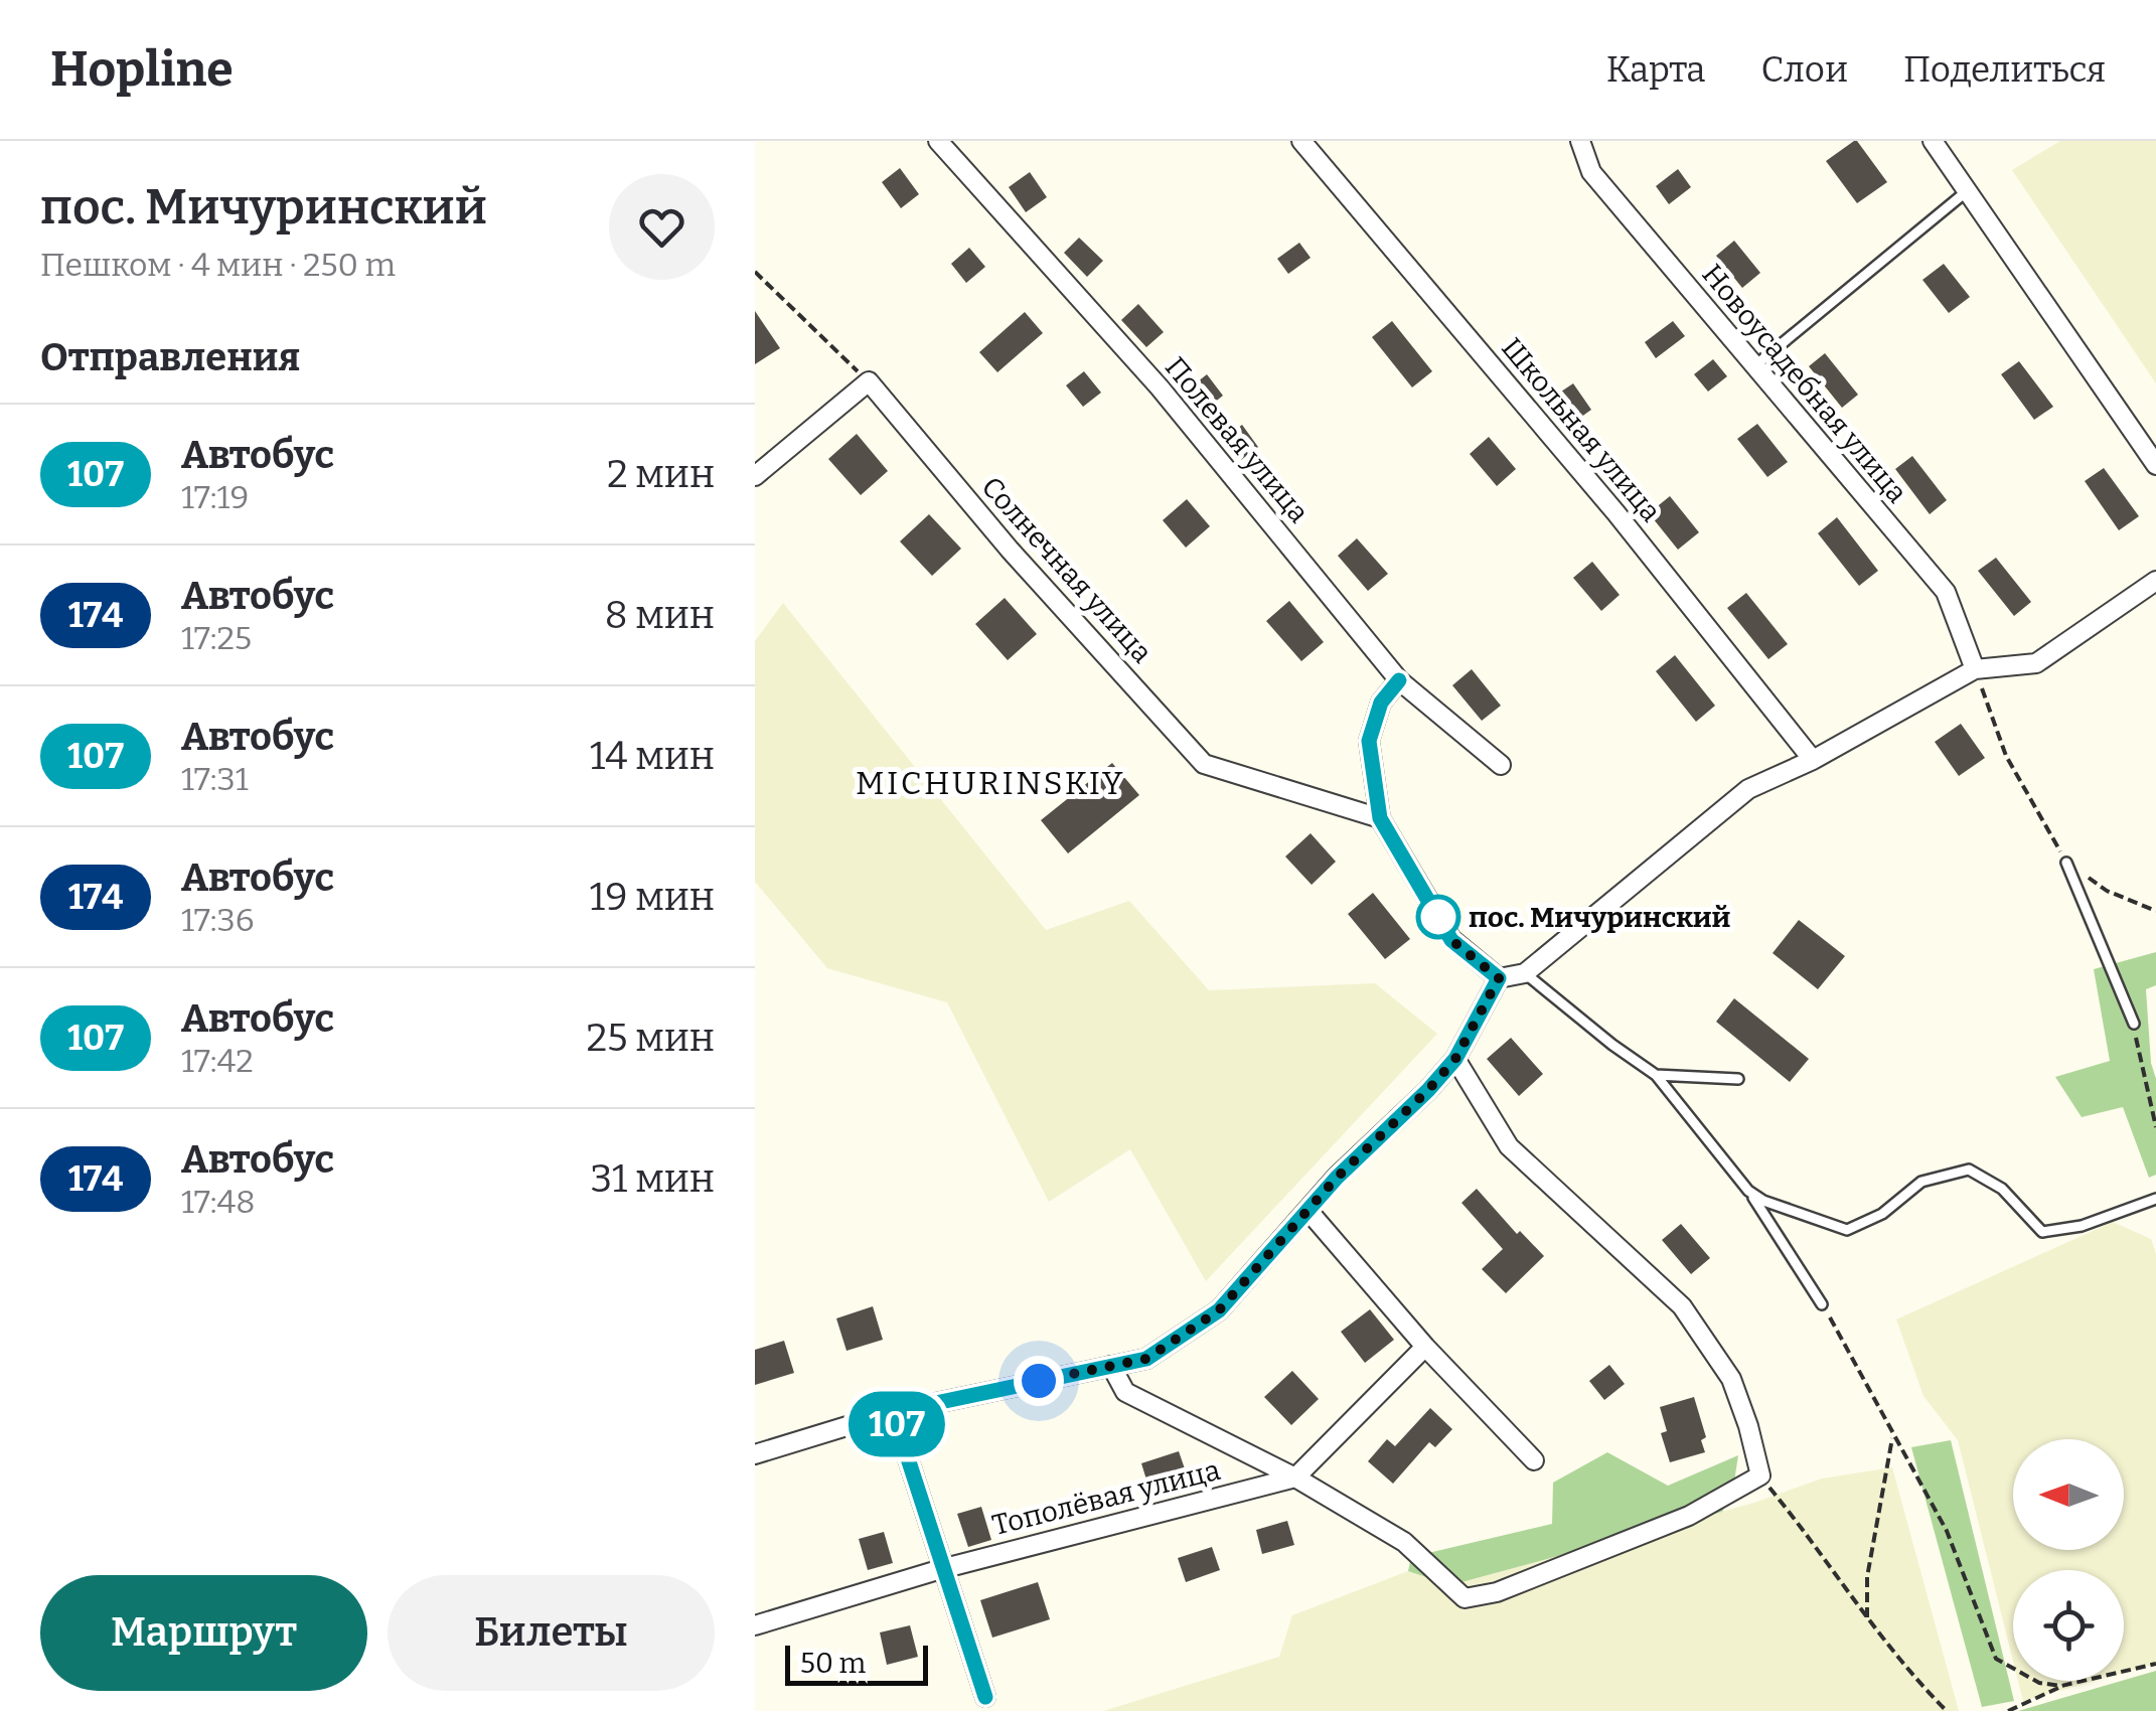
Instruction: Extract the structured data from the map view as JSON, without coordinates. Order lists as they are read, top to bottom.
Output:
{
  "streets": {
    "street": [
      "Новоусадебная улица",
      "Школьная улица",
      "Полевая улица",
      "Солнечная улица",
      "Тополёвая улица"
    ]
  },
  "districts": ["MICHURINSKIY"],
  "places": ["пос. Мичуринский"],
  "lines": ["bus line 107"],
  "scale_bar": "50 m",
  "north": "left",
  "page": {
    "header": "Hopline",
    "nav": ["Карта", "Слои", "Поделиться"],
    "heading": [
      ["пос. Мичуринский", "Пешком · 4 мин · 250 m"],
      "Отправления"
    ],
    "on_map": "107",
    "list": [
      {
        "mark": "107",
        "name": "Автобус",
        "note": "17:19",
        "value": "2 мин"
      },
      {
        "mark": "174",
        "name": "Автобус",
        "note": "17:25",
        "value": "8 мин"
      },
      {
        "mark": "107",
        "name": "Автобус",
        "note": "17:31",
        "value": "14 мин"
      },
      {
        "mark": "174",
        "name": "Автобус",
        "note": "17:36",
        "value": "19 мин"
      },
      {
        "mark": "107",
        "name": "Автобус",
        "note": "17:42",
        "value": "25 мин"
      },
      {
        "mark": "174",
        "name": "Автобус",
        "note": "17:48",
        "value": "31 мин"
      }
    ],
    "buttons": ["Маршрут", "Билеты"],
    "scale": "50 m"
  }
}
